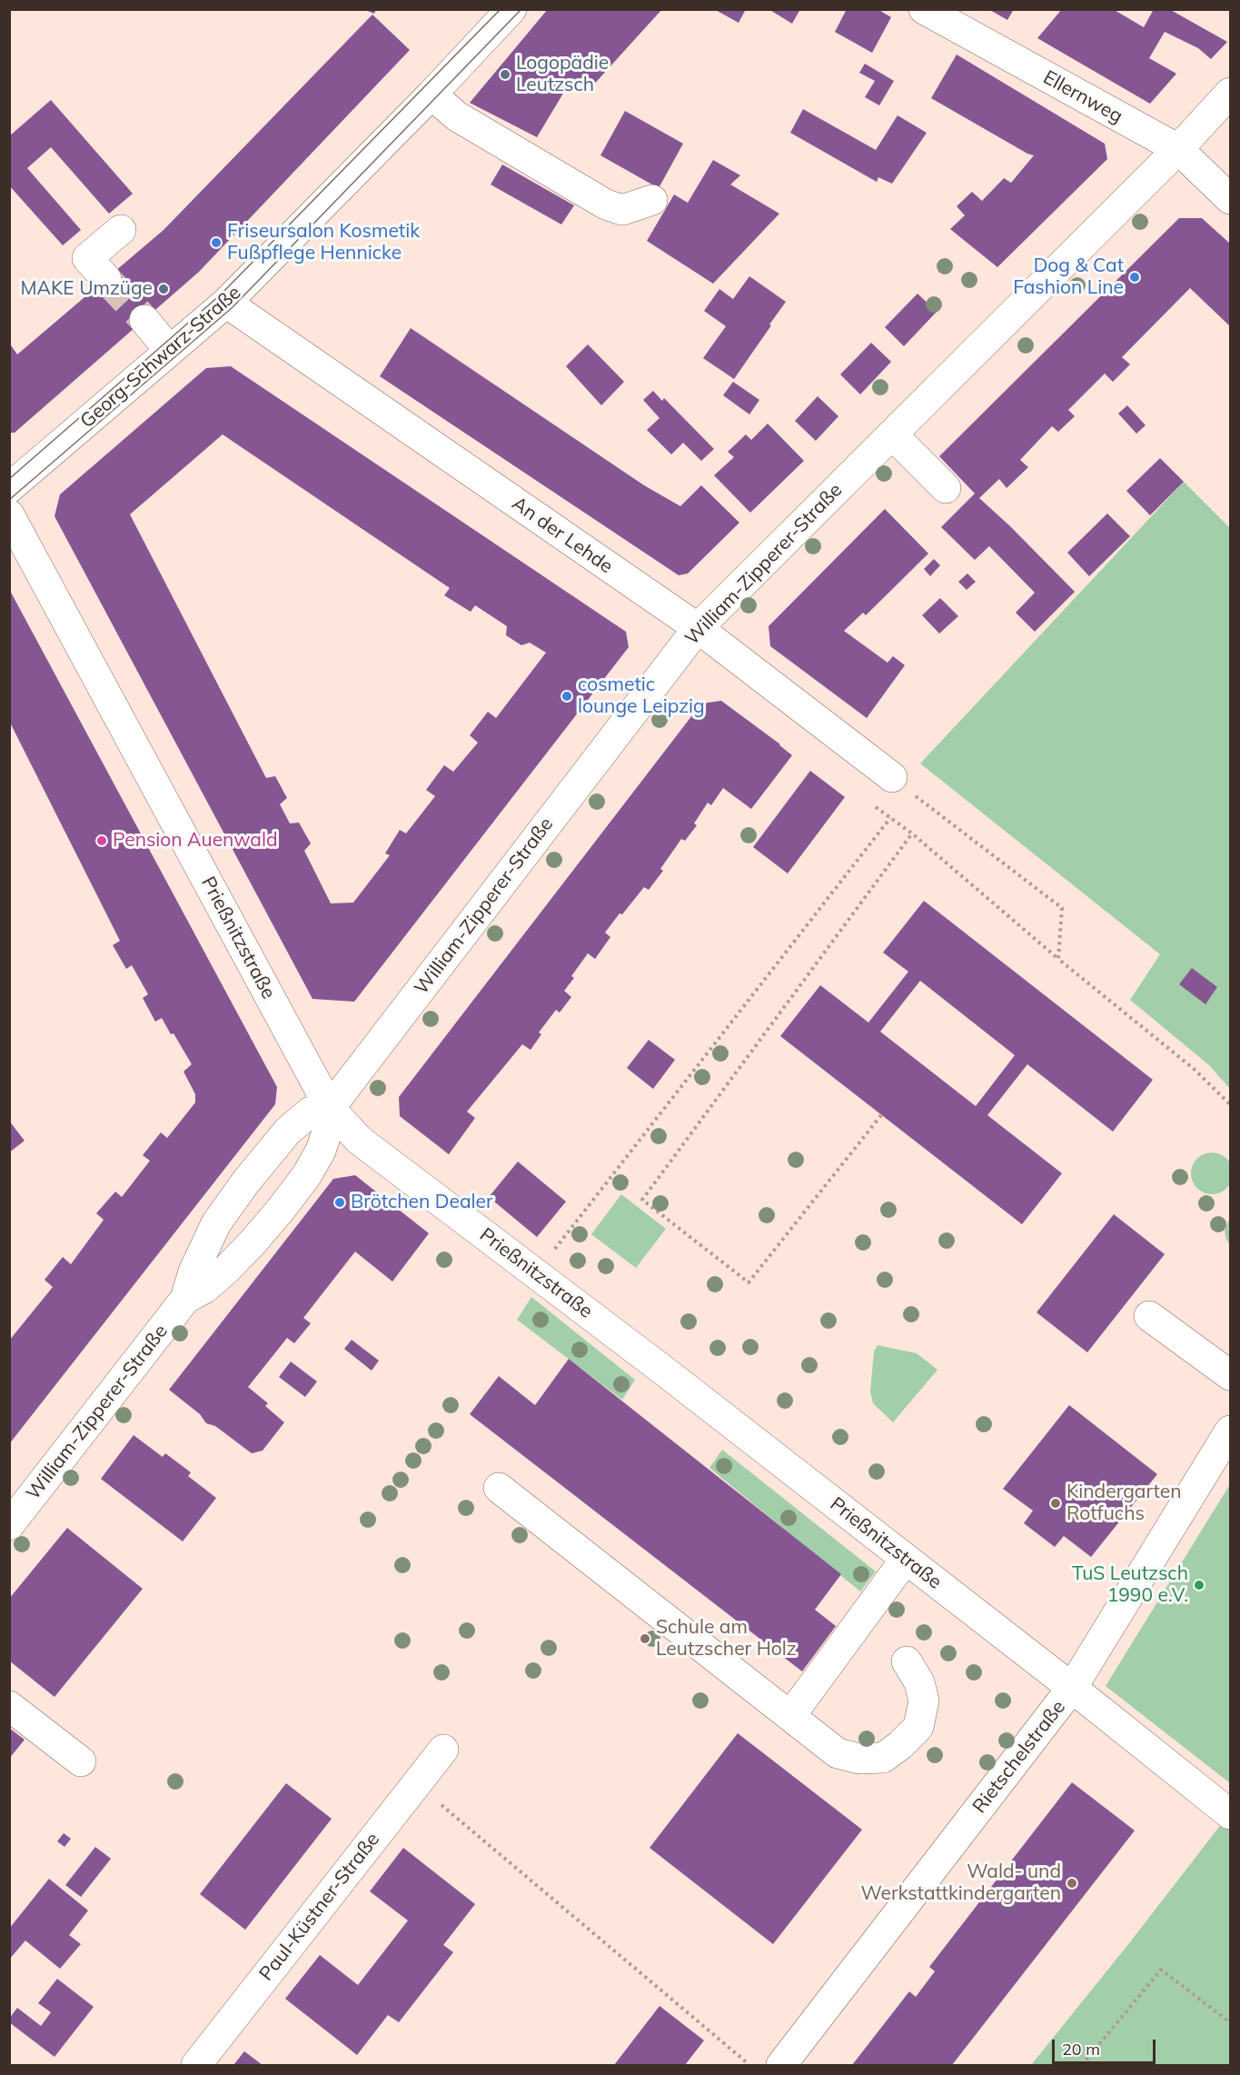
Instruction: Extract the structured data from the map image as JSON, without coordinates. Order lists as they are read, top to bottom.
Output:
{
  "streets": {
    "street": [
      "Ellernweg",
      "Georg-Schwarz-Straße",
      "An der Lehde",
      "William-Zipperer-Straße",
      "Prießnitzstraße",
      "Rietschelstraße",
      "Paul-Küstner-Straße"
    ]
  },
  "crossings": [
    ["Ellernweg", "William-Zipperer-Straße"],
    ["Georg-Schwarz-Straße", "An der Lehde"],
    ["An der Lehde", "William-Zipperer-Straße"],
    ["William-Zipperer-Straße", "Prießnitzstraße"],
    ["Prießnitzstraße", "Rietschelstraße"]
  ],
  "places": [
    "Logopädie Leutzsch",
    "Friseursalon Kosmetik Fußpflege Hennicke",
    "Dog & Cat Fashion Line",
    "MAKE Umzüge",
    "cosmetic lounge Leipzig",
    "Pension Auenwald",
    "Brötchen Dealer",
    "Kindergarten Rotfuchs",
    "TuS Leutzsch 1990 e.V.",
    "Schule am Leutzscher Holz",
    "Wald- und Werkstattkindergarten"
  ],
  "scale_bar": "20 m"
}
